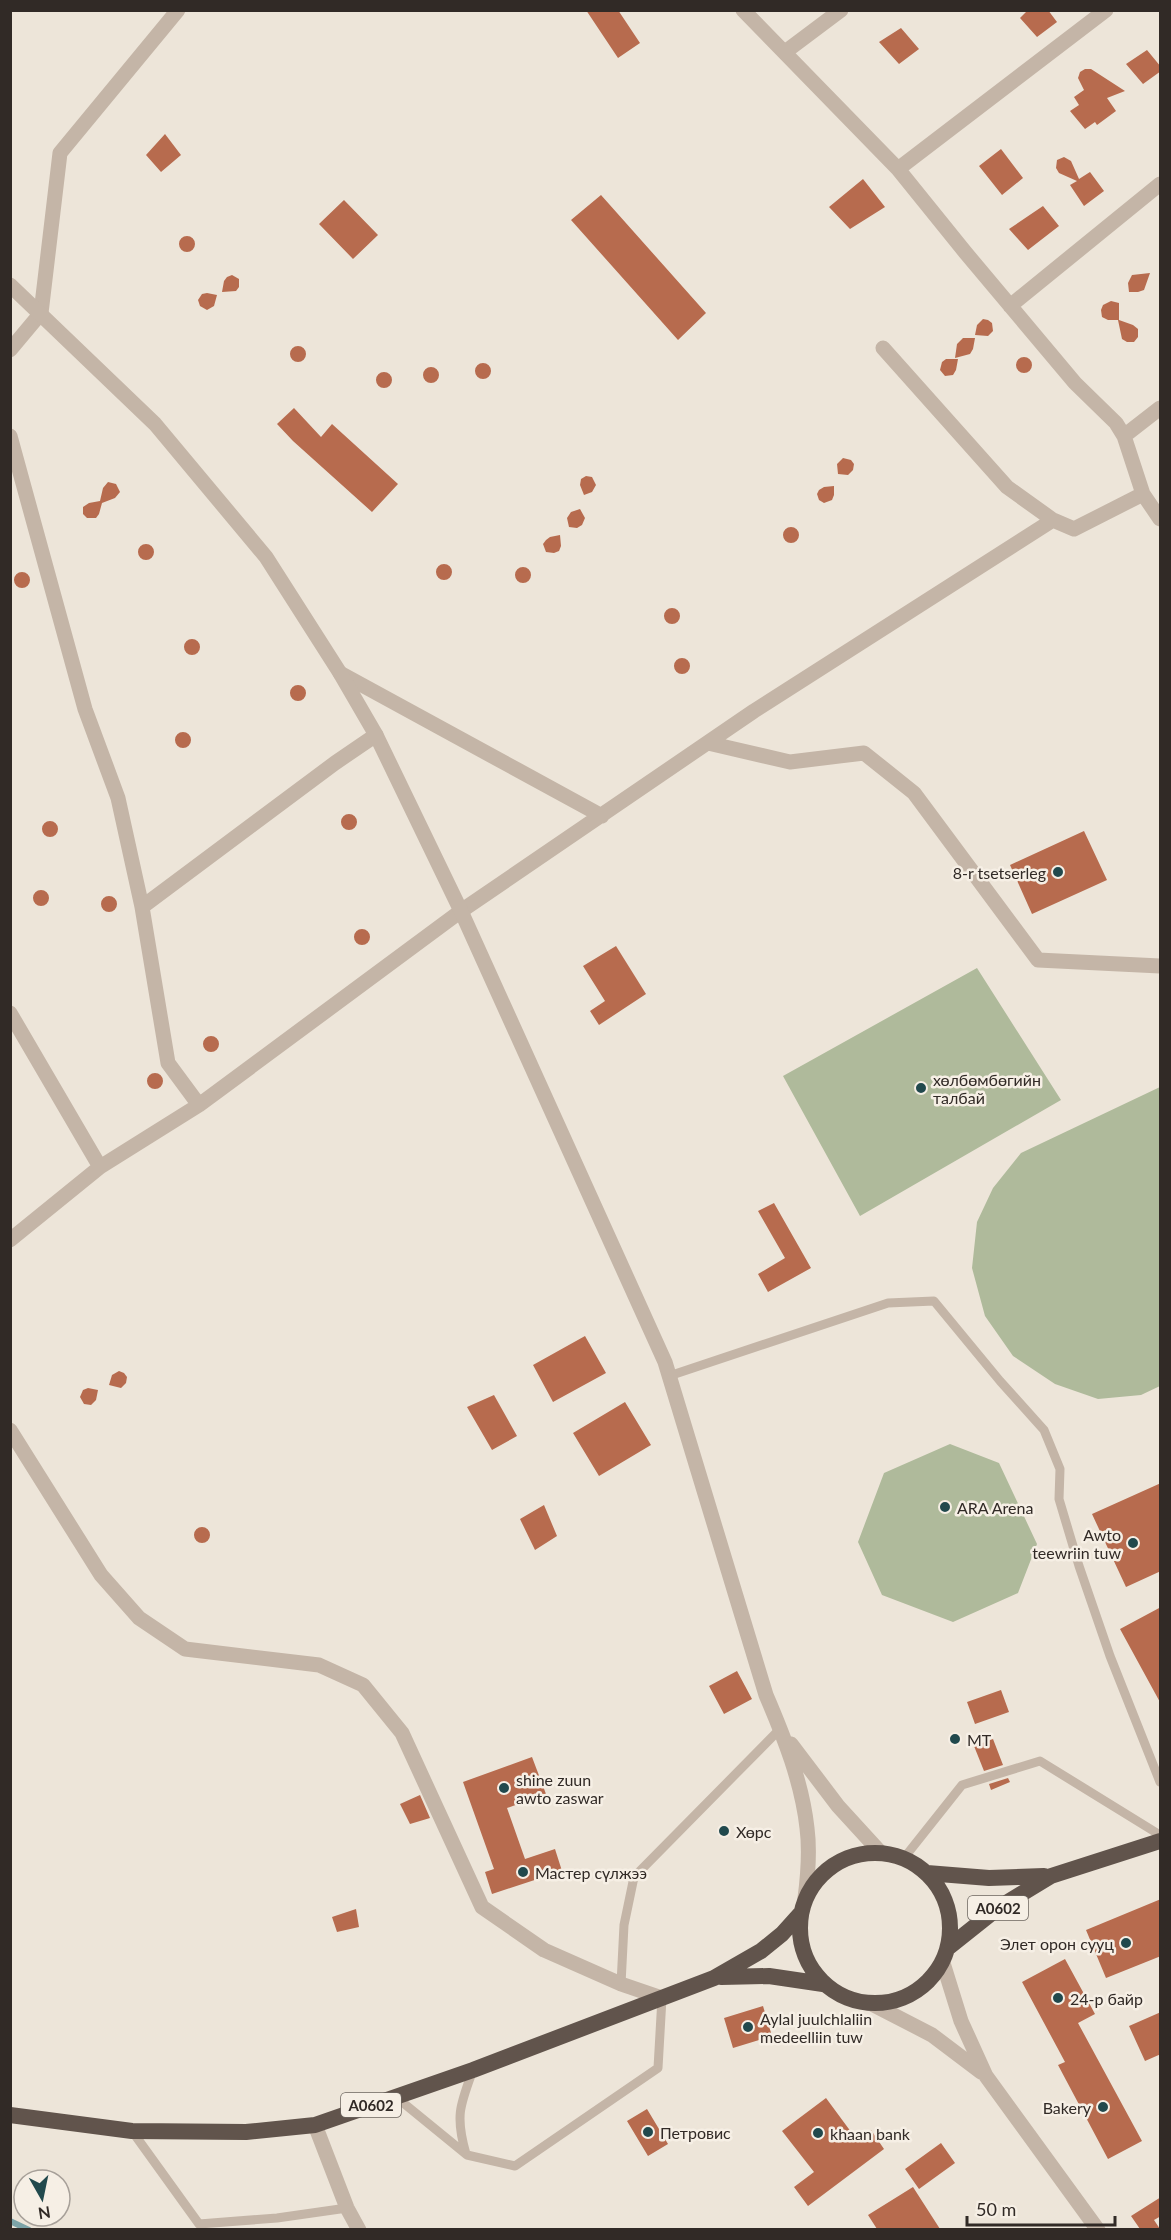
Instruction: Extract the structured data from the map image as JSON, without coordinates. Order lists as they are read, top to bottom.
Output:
{
  "streets": {
    "highway": ["A0602"]
  },
  "places": [
    "8-r tsetserleg",
    "хөлбөмбөгийн талбай",
    "ARA Arena",
    "Awto teewriin tuw",
    "MT",
    "shine zuun awto zaswar",
    "Хөрс",
    "Мастер сүлжээ",
    "Элет орон сууц",
    "24-р байр",
    "Aylal juulchlaliin medeelliin tuw",
    "Bakery",
    "Петровис",
    "khaan bank"
  ],
  "scale_bar": "50 m",
  "north": "bottom"
}
